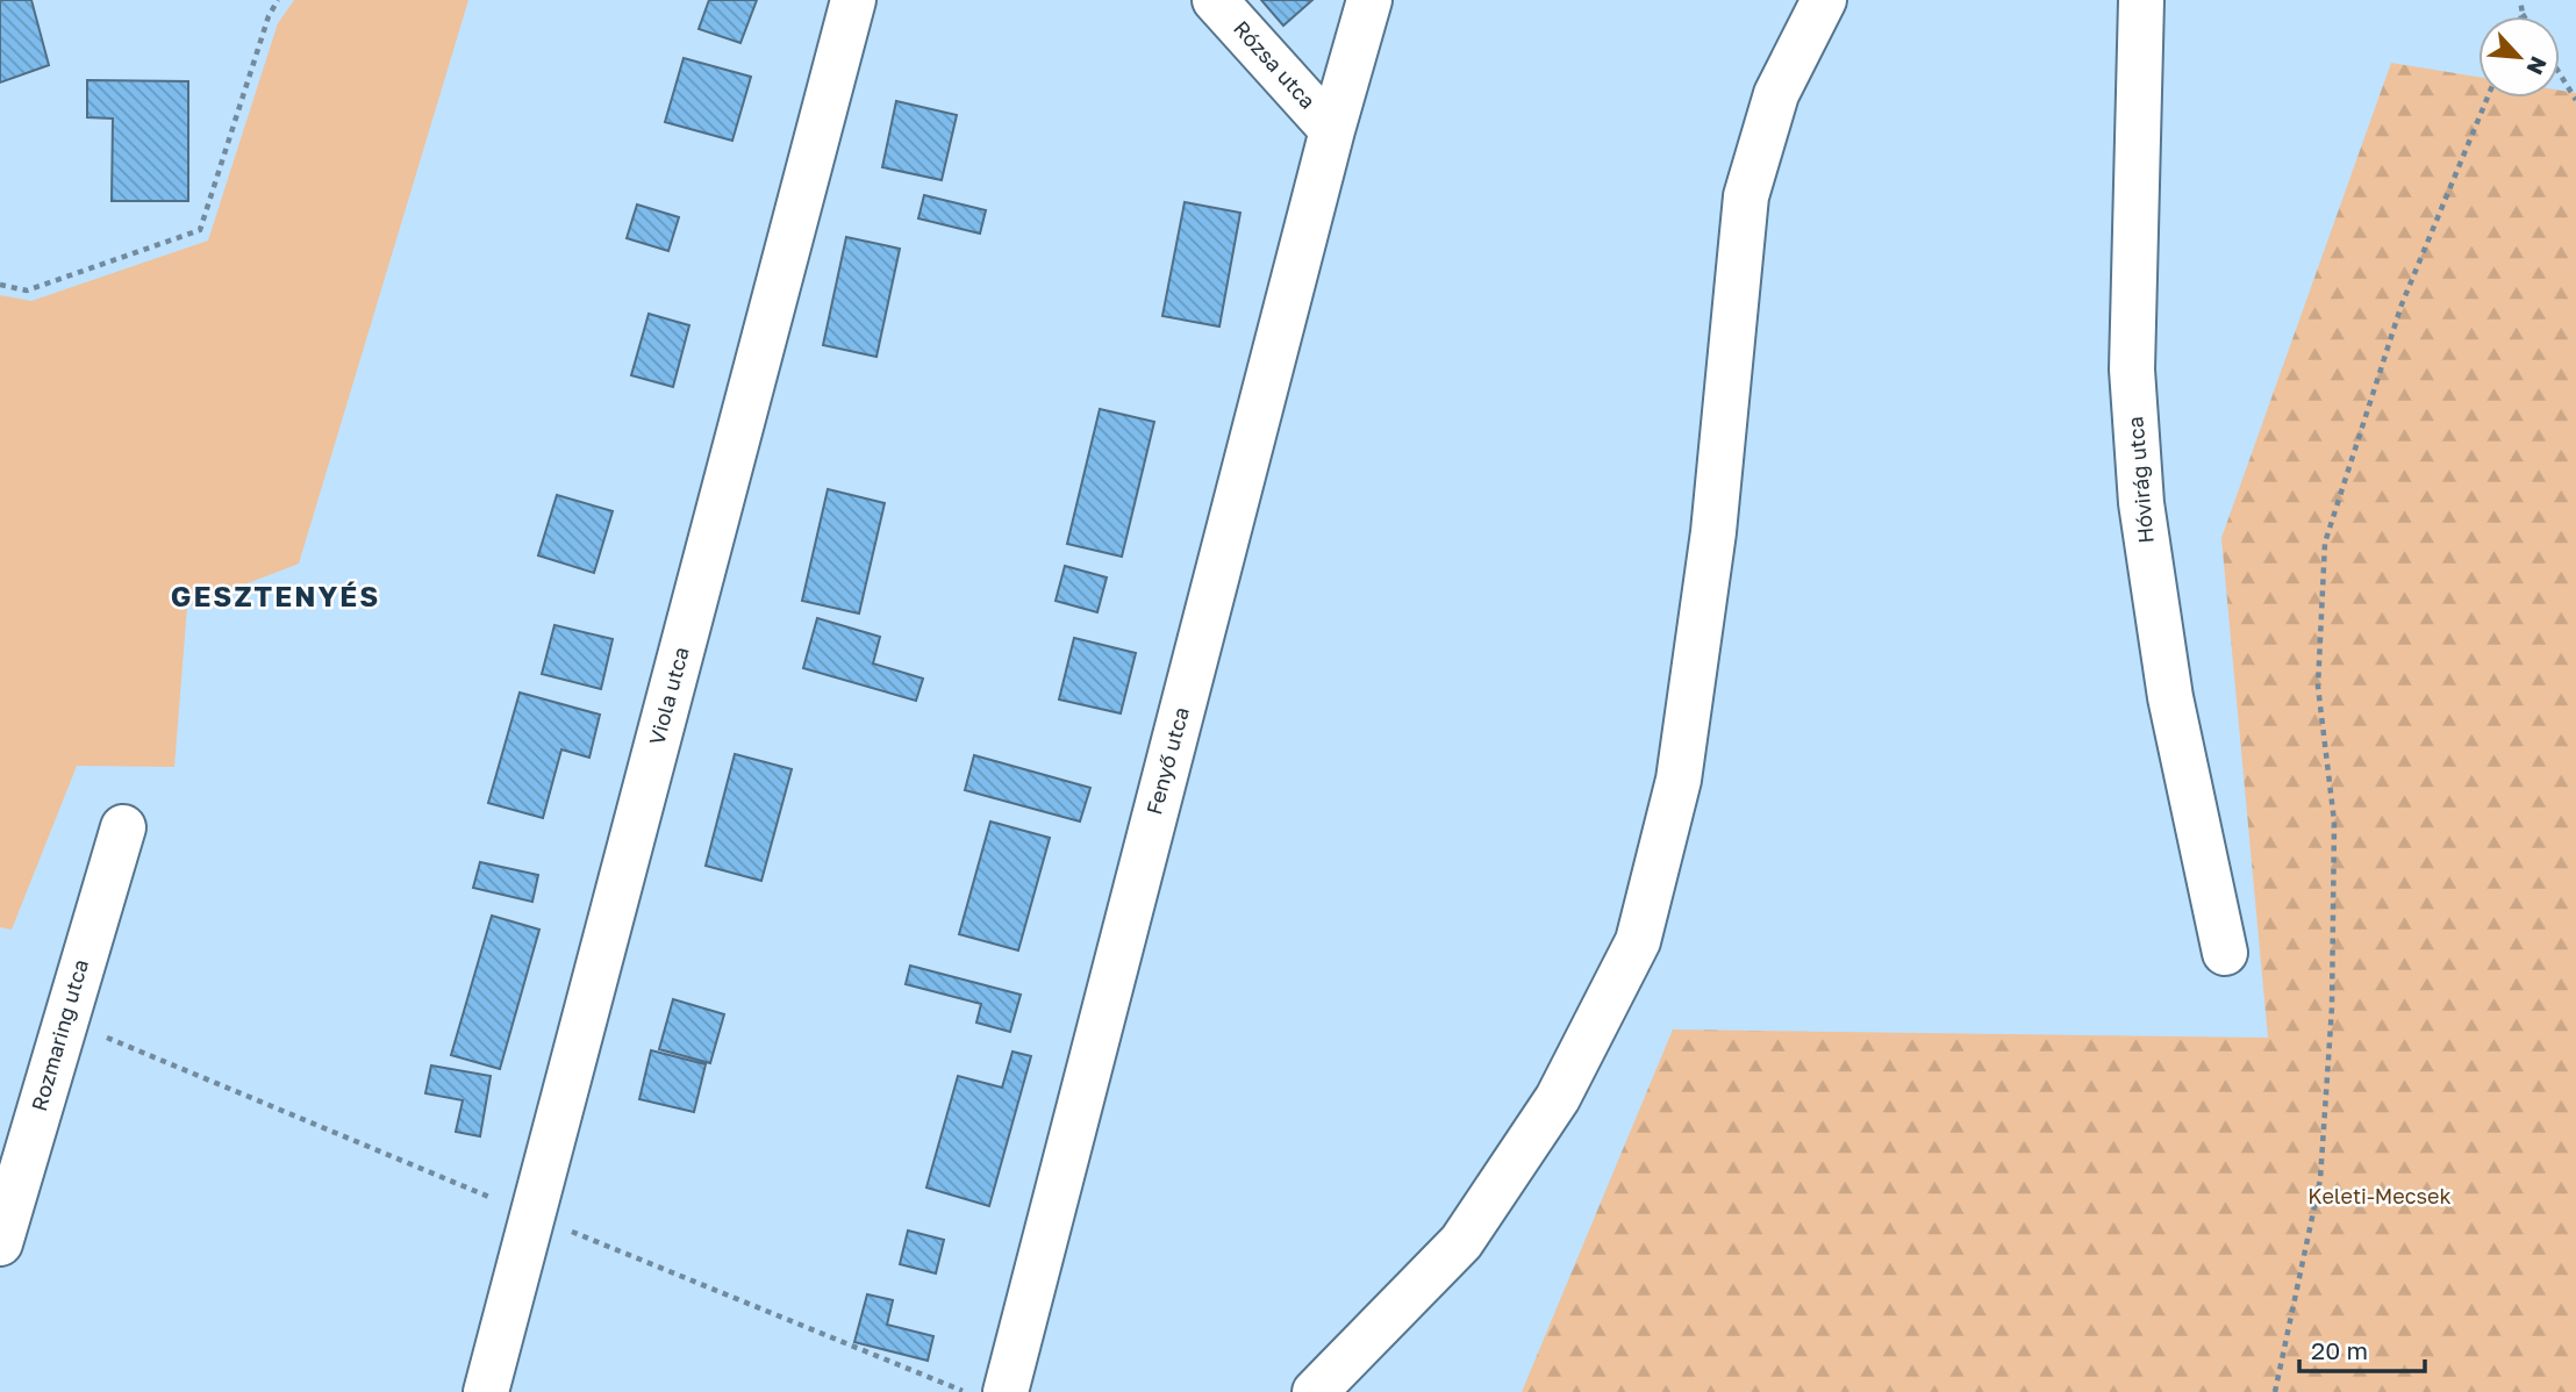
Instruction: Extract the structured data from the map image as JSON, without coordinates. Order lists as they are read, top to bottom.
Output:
{
  "streets": {
    "street": [
      "Rózsa utca",
      "Hóvirág utca",
      "Viola utca",
      "Fenyő utca",
      "Rozmaring utca"
    ]
  },
  "crossings": [
    ["Rózsa utca", "Fenyő utca"]
  ],
  "districts": ["GESZTENYÉS"],
  "parks": ["Keleti-Mecsek"],
  "scale_bar": "20 m",
  "north": "bottom right"
}
